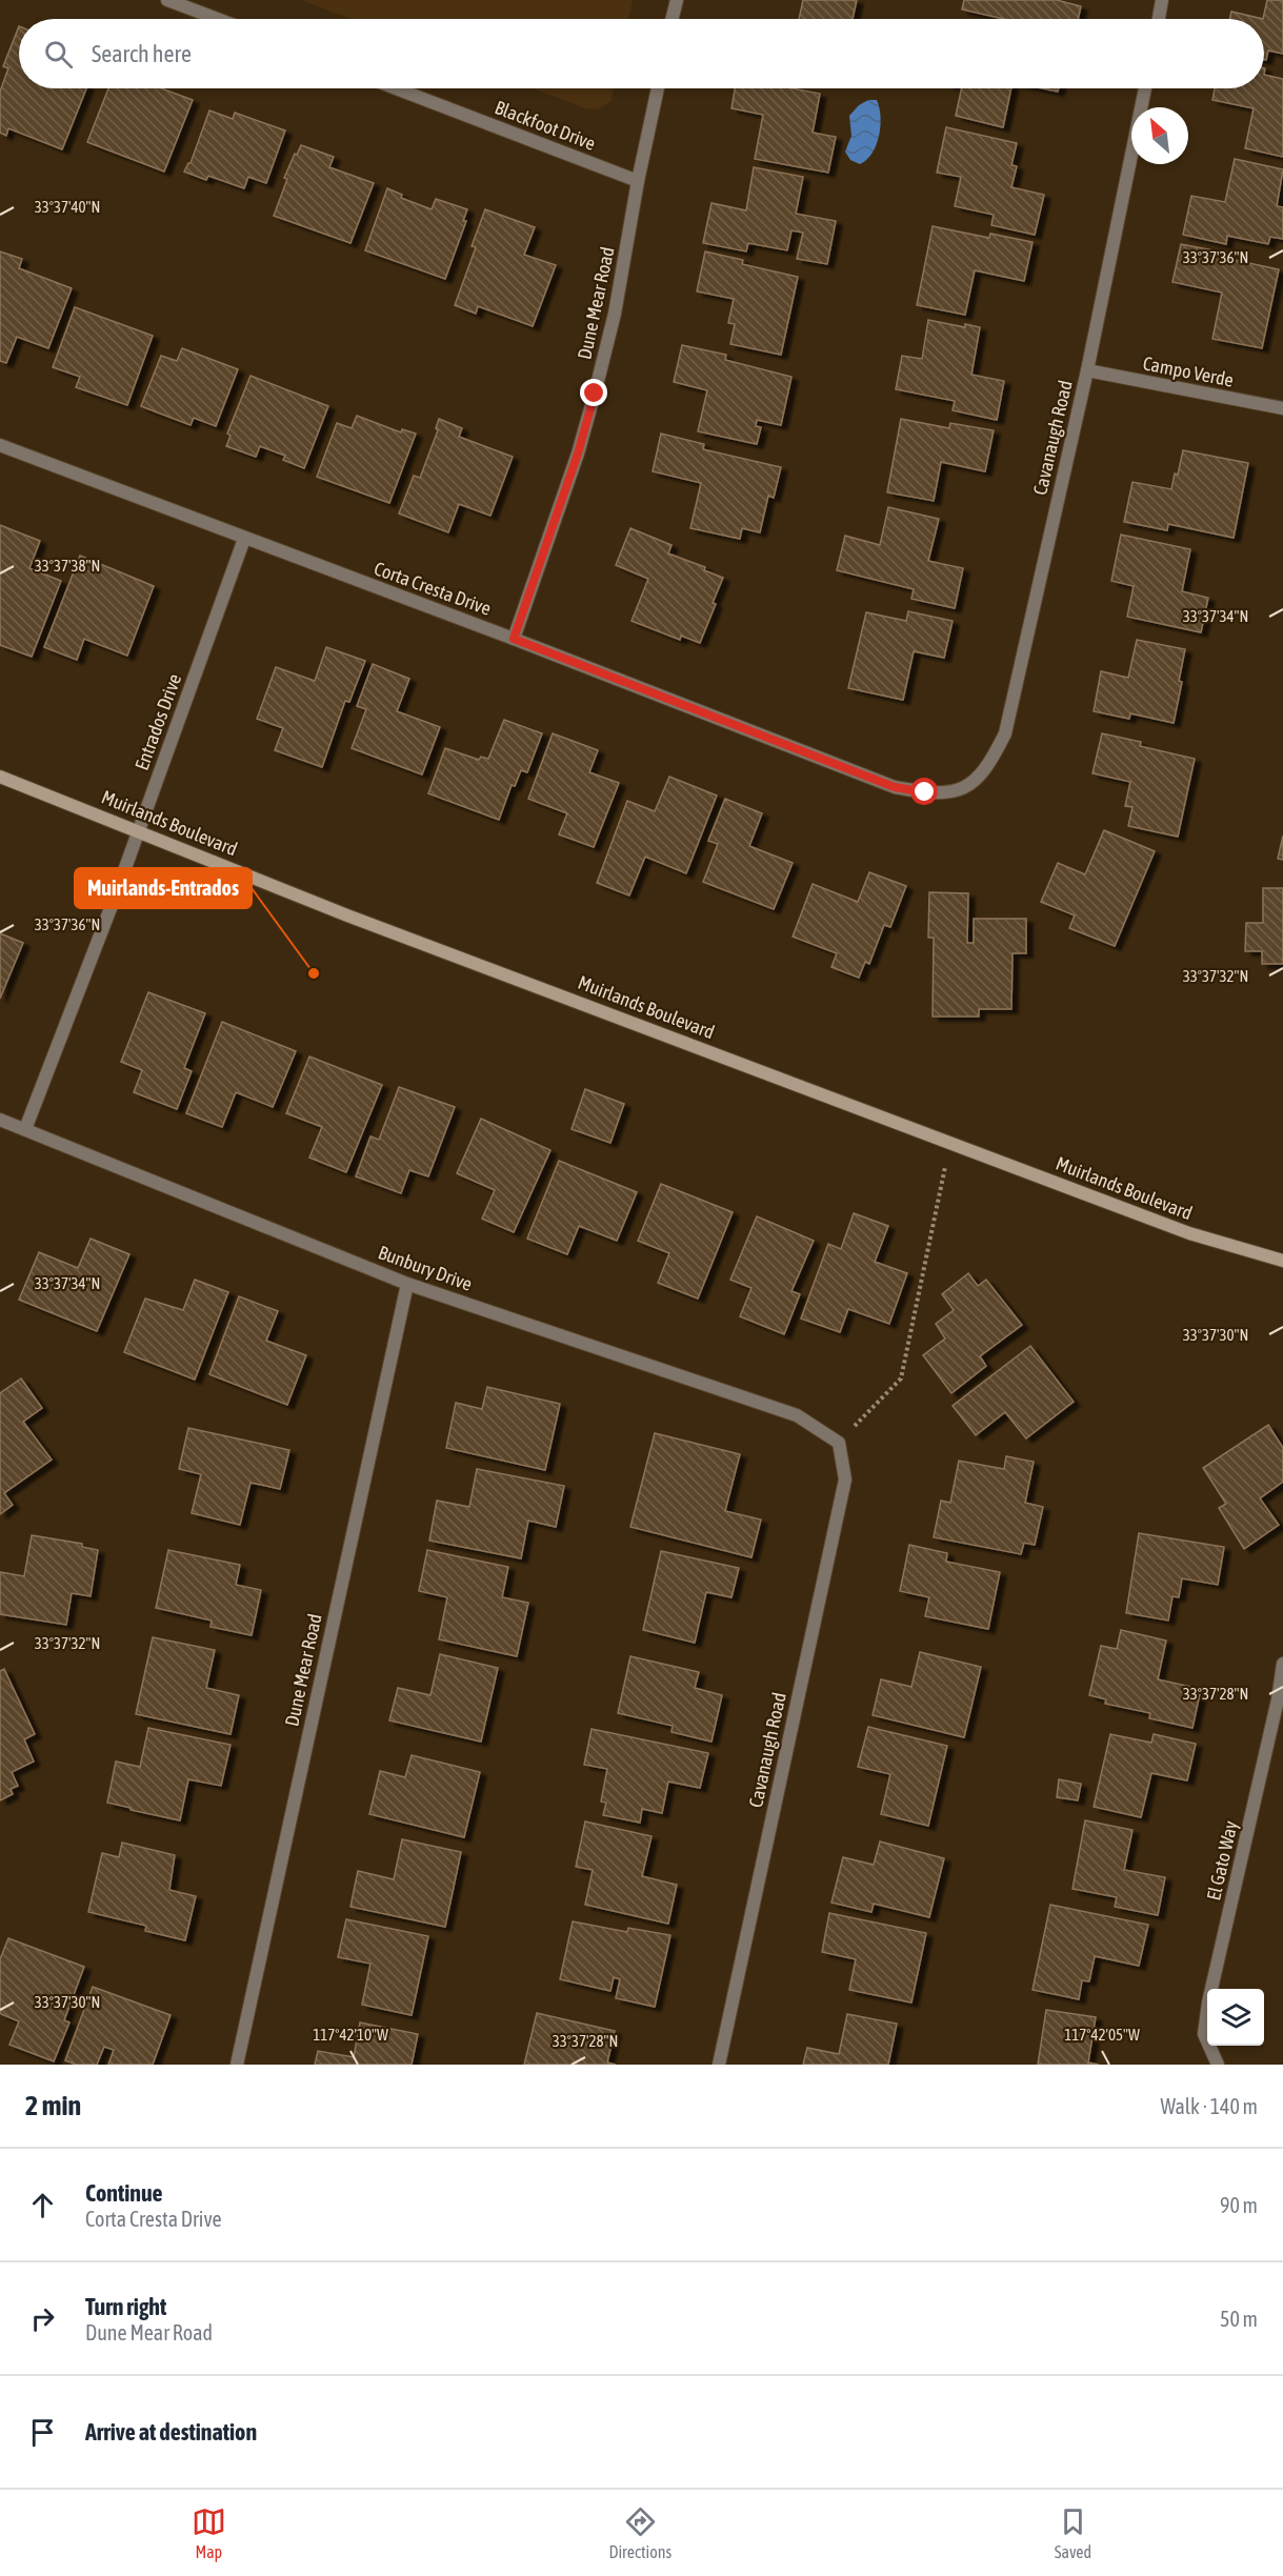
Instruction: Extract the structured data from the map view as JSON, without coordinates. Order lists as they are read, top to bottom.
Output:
{
  "streets": {
    "main road": ["Muirlands Boulevard"],
    "street": [
      "Blackfoot Drive",
      "Dune Mear Road",
      "Campo Verde",
      "Cavanaugh Road",
      "Corta Cresta Drive",
      "Entrados Drive",
      "Bunbury Drive",
      "El Gato Way"
    ]
  },
  "crossings": [
    ["Blackfoot Drive", "Dune Mear Road"],
    ["Dune Mear Road", "Corta Cresta Drive"],
    ["Dune Mear Road", "Bunbury Drive"],
    ["Campo Verde", "Cavanaugh Road"],
    ["Cavanaugh Road", "Corta Cresta Drive"],
    ["Cavanaugh Road", "Bunbury Drive"],
    ["Corta Cresta Drive", "Entrados Drive"],
    ["Entrados Drive", "Muirlands Boulevard"],
    ["Entrados Drive", "Bunbury Drive"]
  ],
  "places": ["Muirlands-Entrados"],
  "north": "top left",
  "page": {
    "search": "Search here",
    "heading": ["2 min", "Walk · 140 m"],
    "list": [
      ["Continue", "Corta Cresta Drive", "90 m"],
      ["Turn right", "Dune Mear Road", "50 m"],
      "Arrive at destination"
    ],
    "nav": ["Map", "Directions", "Saved"]
  },
  "coordinates": [
    "33°37'40\"N",
    "33°37'36\"N",
    "33°37'38\"N",
    "33°37'34\"N",
    "33°37'32\"N",
    "33°37'30\"N",
    "33°37'28\"N",
    "117°42'10\"W",
    "117°42'05\"W"
  ]
}
